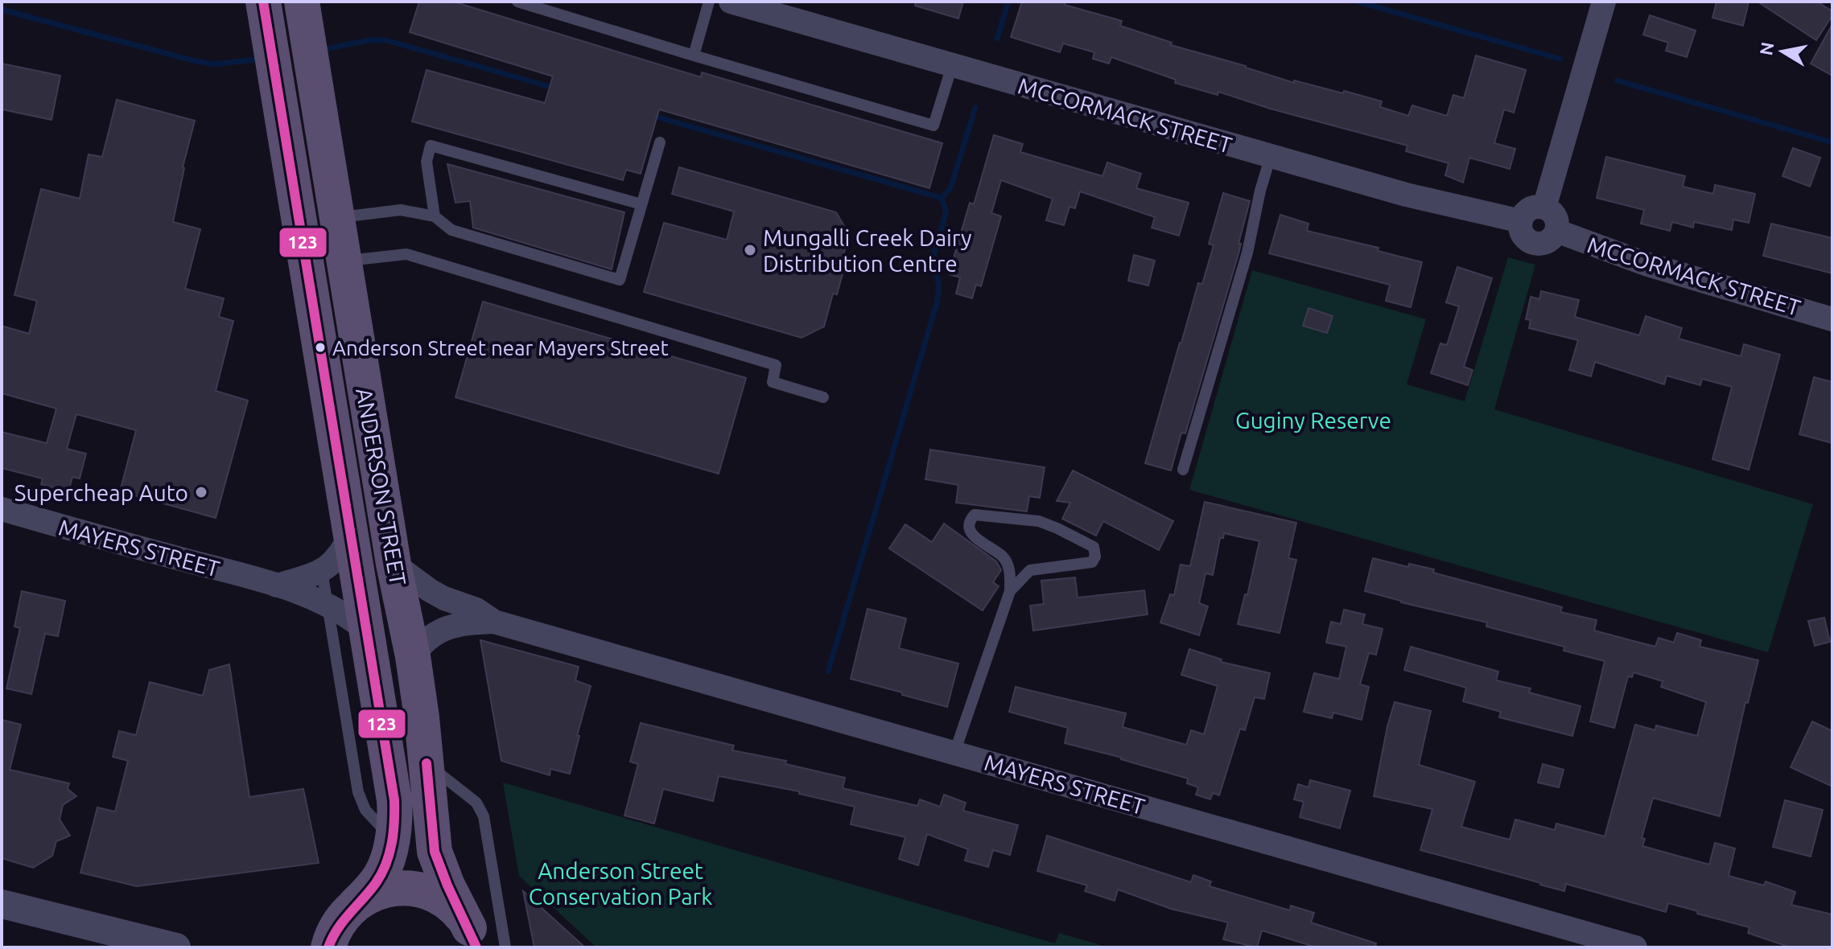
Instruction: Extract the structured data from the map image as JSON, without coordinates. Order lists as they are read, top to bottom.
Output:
{
  "streets": {
    "main road": ["ANDERSON STREET"],
    "street": ["MCCORMACK STREET", "MAYERS STREET"]
  },
  "crossings": [
    ["ANDERSON STREET", "MAYERS STREET"]
  ],
  "parks": ["Guginy Reserve", "Anderson Street Conservation Park"],
  "places": ["Mungalli Creek Dairy Distribution Centre", "Anderson Street near Mayers Street", "Supercheap Auto"],
  "lines": ["transit line 123"],
  "north": "left"
}
